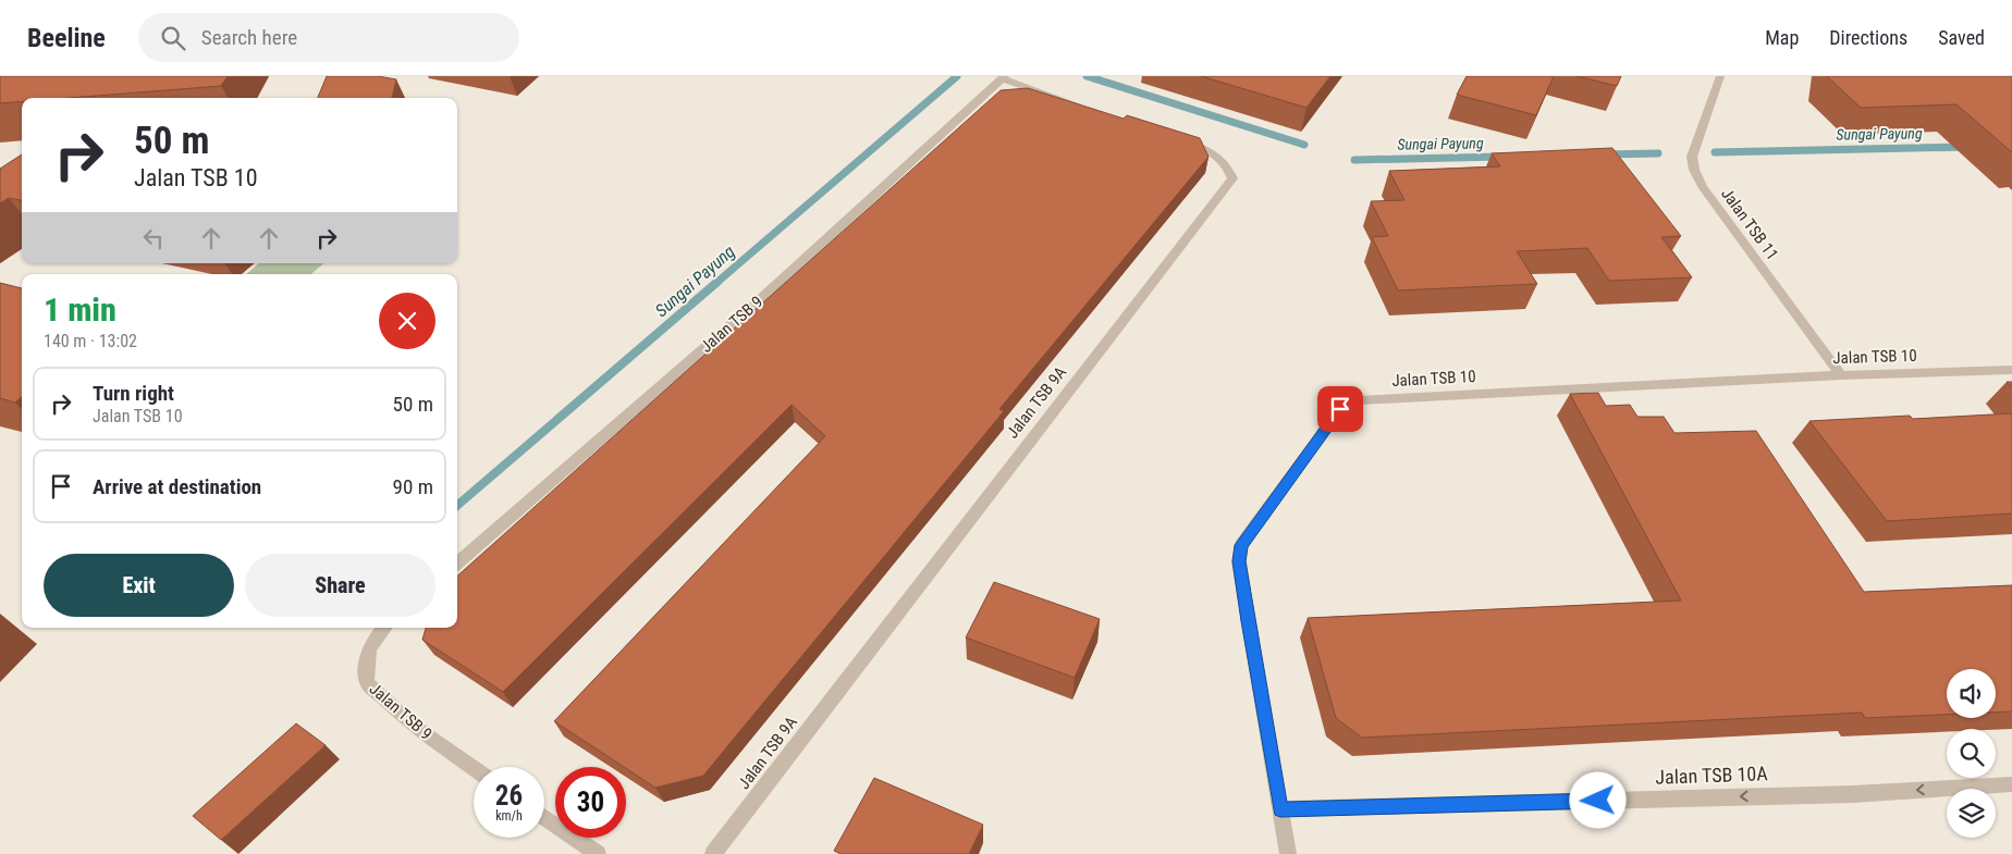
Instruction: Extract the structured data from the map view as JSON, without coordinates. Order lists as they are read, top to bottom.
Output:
{
  "streets": {
    "street": [
      "Jalan TSB 11",
      "Jalan TSB 9",
      "Jalan TSB 10",
      "Jalan TSB 9A",
      "Jalan TSB 10A"
    ]
  },
  "crossings": [
    ["Jalan TSB 11", "Jalan TSB 10"],
    ["Jalan TSB 10", "Jalan TSB 10A"]
  ],
  "one_way": ["Jalan TSB 10A"],
  "water": ["Sungai Payung"],
  "page": {
    "header": "Beeline",
    "search": "Search here",
    "nav": ["Map", "Directions", "Saved"],
    "turn": ["50 m", "Jalan TSB 10"],
    "heading": ["1 min", "140 m · 13:02"],
    "list": [
      {
        "name": "Turn right",
        "note": "Jalan TSB 10",
        "value": "50 m"
      },
      {
        "name": "Arrive at destination",
        "value": "90 m"
      }
    ],
    "buttons": ["Exit", "Share"],
    "speed": "26 km/h",
    "limit": "30"
  }
}
